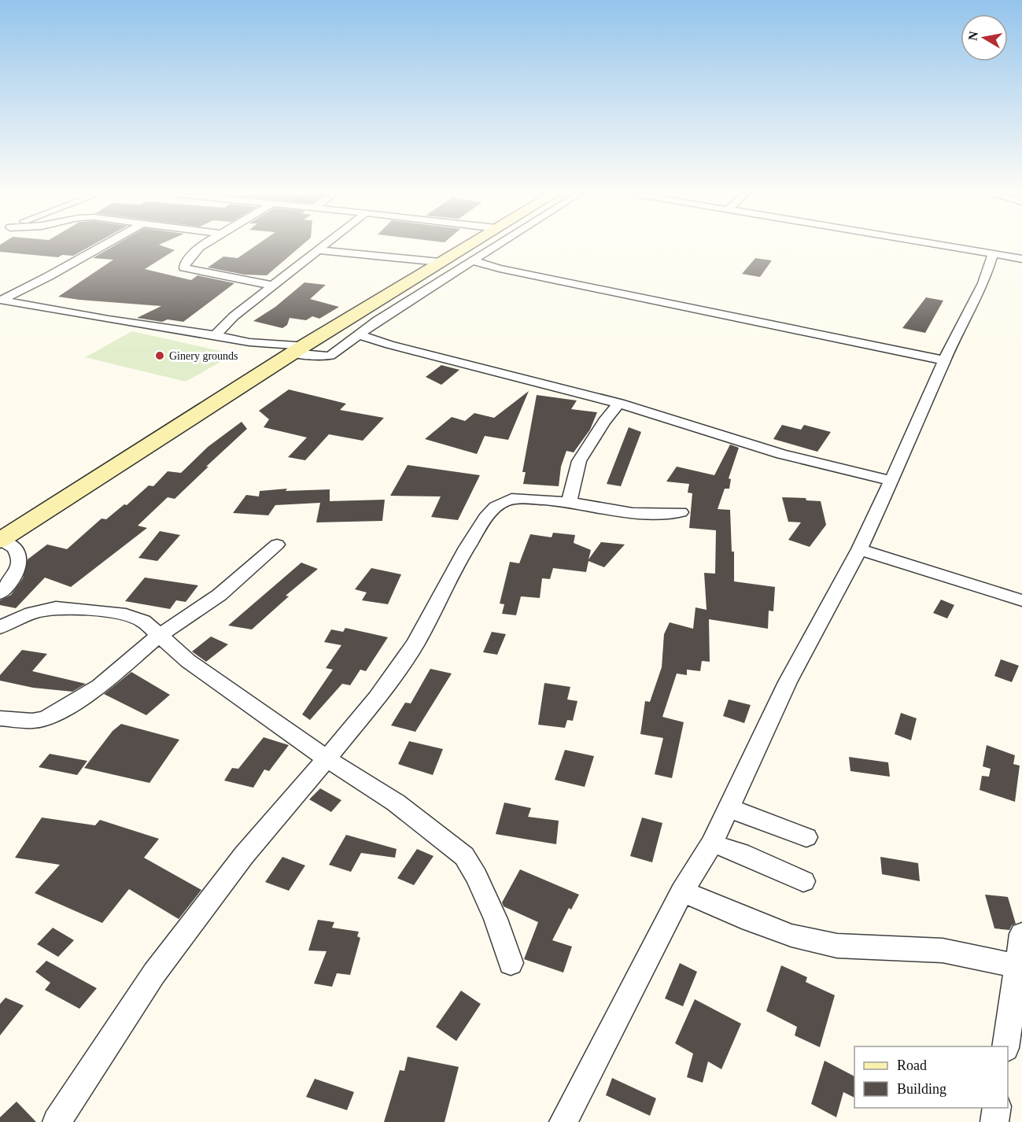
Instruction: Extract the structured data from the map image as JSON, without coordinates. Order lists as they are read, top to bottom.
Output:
{
  "places": ["Ginery grounds"],
  "legend": ["Road", "Building"],
  "north": "left"
}
